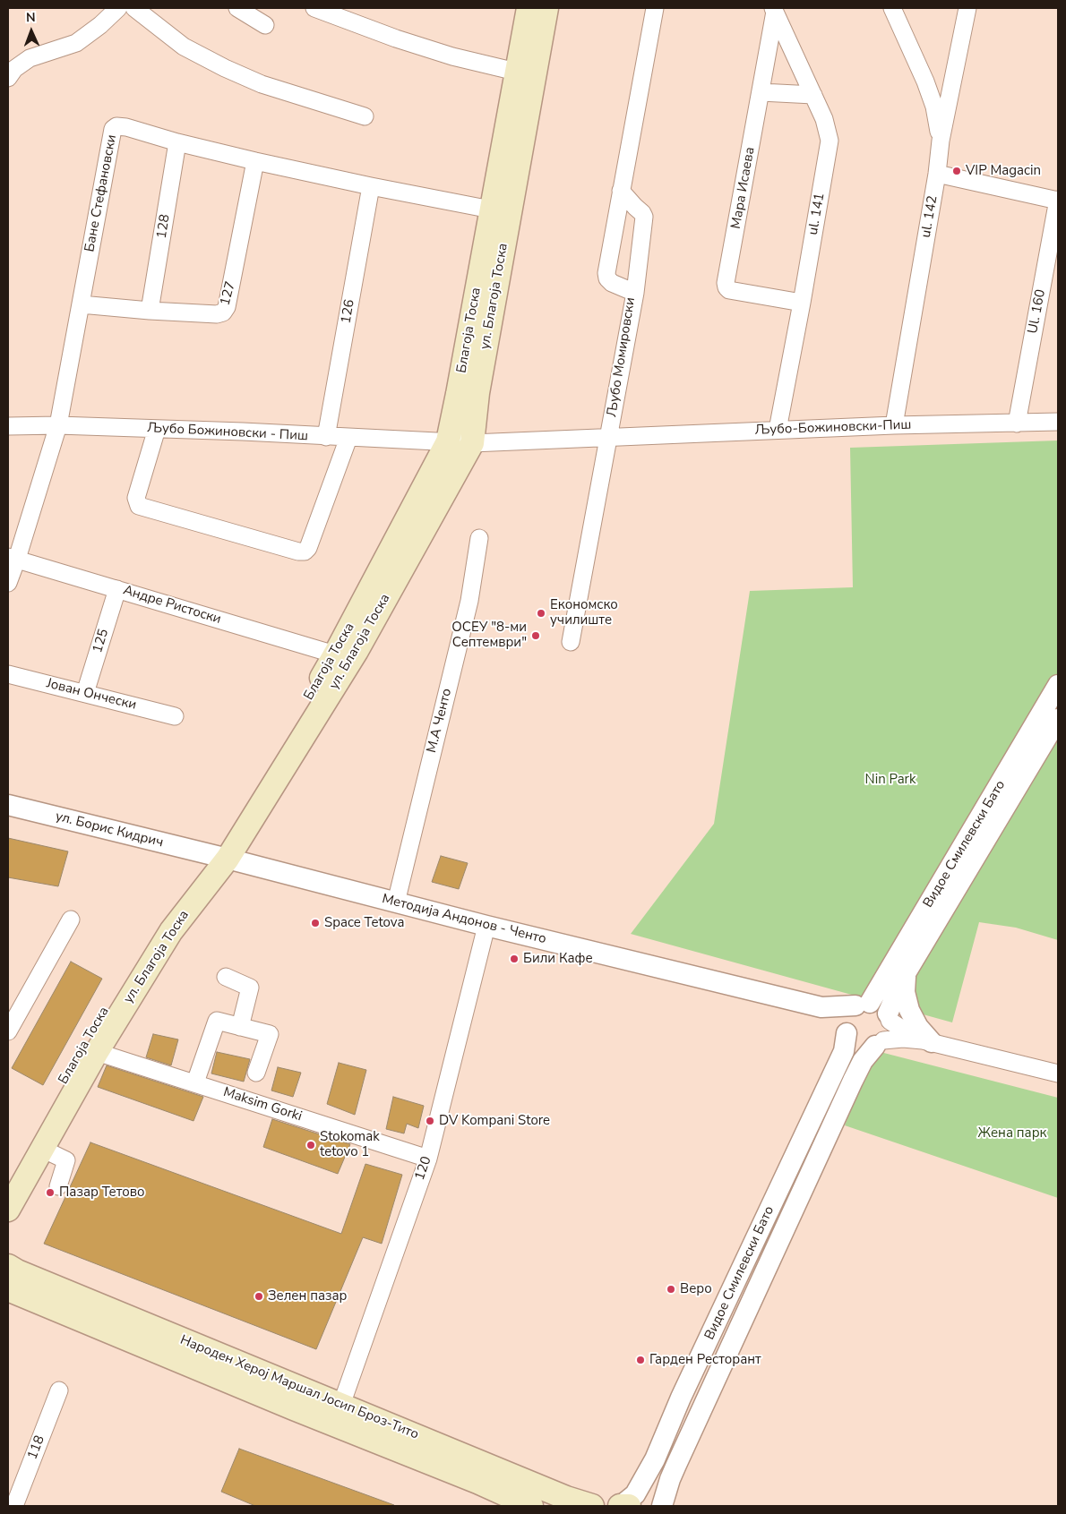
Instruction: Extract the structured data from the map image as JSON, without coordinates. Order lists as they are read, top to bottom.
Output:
{
  "streets": {
    "main road": ["ул. Благоја Тоска", "Благоја Тоска", "Народен Херој Маршал Јосип Броз-Тито"],
    "street": [
      "Мара Исаева",
      "Бане Стефановски",
      "ul. 141",
      "ul. 142",
      "128",
      "127",
      "126",
      "Ul. 160",
      "Љубо Момировски",
      "Љубо-Божиновски-Пиш",
      "Љубо Божиновски - Пиш",
      "Андре Ристоски",
      "125",
      "Јован Ончески",
      "М.А Ченто",
      "ул. Борис Кидрич",
      "Видое Смилевски Бато",
      "Методија Андонов - Ченто",
      "Maksim Gorki",
      "120",
      "118"
    ]
  },
  "crossings": [
    ["Мара Исаева", "ul. 141"],
    ["Бане Стефановски", "128"],
    ["Бане Стефановски", "127"],
    ["Бане Стефановски", "126"],
    ["Бане Стефановски", "Благоја Тоска"],
    ["Бане Стефановски", "Љубо Божиновски - Пиш"],
    ["Бане Стефановски", "Андре Ристоски"],
    ["ul. 141", "Љубо-Божиновски-Пиш"],
    ["ul. 142", "Љубо-Божиновски-Пиш"],
    ["128", "127"],
    ["ул. Благоја Тоска", "Благоја Тоска"],
    ["ул. Благоја Тоска", "Љубо-Божиновски-Пиш"],
    ["ул. Благоја Тоска", "Љубо Божиновски - Пиш"],
    ["ул. Благоја Тоска", "ул. Борис Кидрич"],
    ["ул. Благоја Тоска", "Методија Андонов - Ченто"],
    ["ул. Благоја Тоска", "Maksim Gorki"],
    ["126", "Љубо Божиновски - Пиш"],
    ["Ul. 160", "Љубо-Божиновски-Пиш"],
    ["Благоја Тоска", "Љубо Божиновски - Пиш"],
    ["Благоја Тоска", "Андре Ристоски"],
    ["Благоја Тоска", "ул. Борис Кидрич"],
    ["Благоја Тоска", "Методија Андонов - Ченто"],
    ["Љубо Момировски", "Љубо-Божиновски-Пиш"],
    ["Љубо-Божиновски-Пиш", "Љубо Божиновски - Пиш"],
    ["Андре Ристоски", "125"],
    ["125", "Јован Ончески"],
    ["М.А Ченто", "Методија Андонов - Ченто"],
    ["ул. Борис Кидрич", "Методија Андонов - Ченто"],
    ["Видое Смилевски Бато", "Методија Андонов - Ченто"],
    ["Методија Андонов - Ченто", "120"],
    ["Maksim Gorki", "120"],
    ["120", "Народен Херој Маршал Јосип Броз-Тито"]
  ],
  "parks": ["Nin Park", "Жена парк"],
  "places": [
    "VIP Magacin",
    "Економско училиште",
    "ОСЕУ \"8-ми Септември\"",
    "Space Tetova",
    "Били Кафе",
    "DV Kompani Store",
    "Stokomak tetovo 1",
    "Пазар Тетово",
    "Веро",
    "Зелен пазар",
    "Гарден Ресторант"
  ],
  "north": "top"
}
